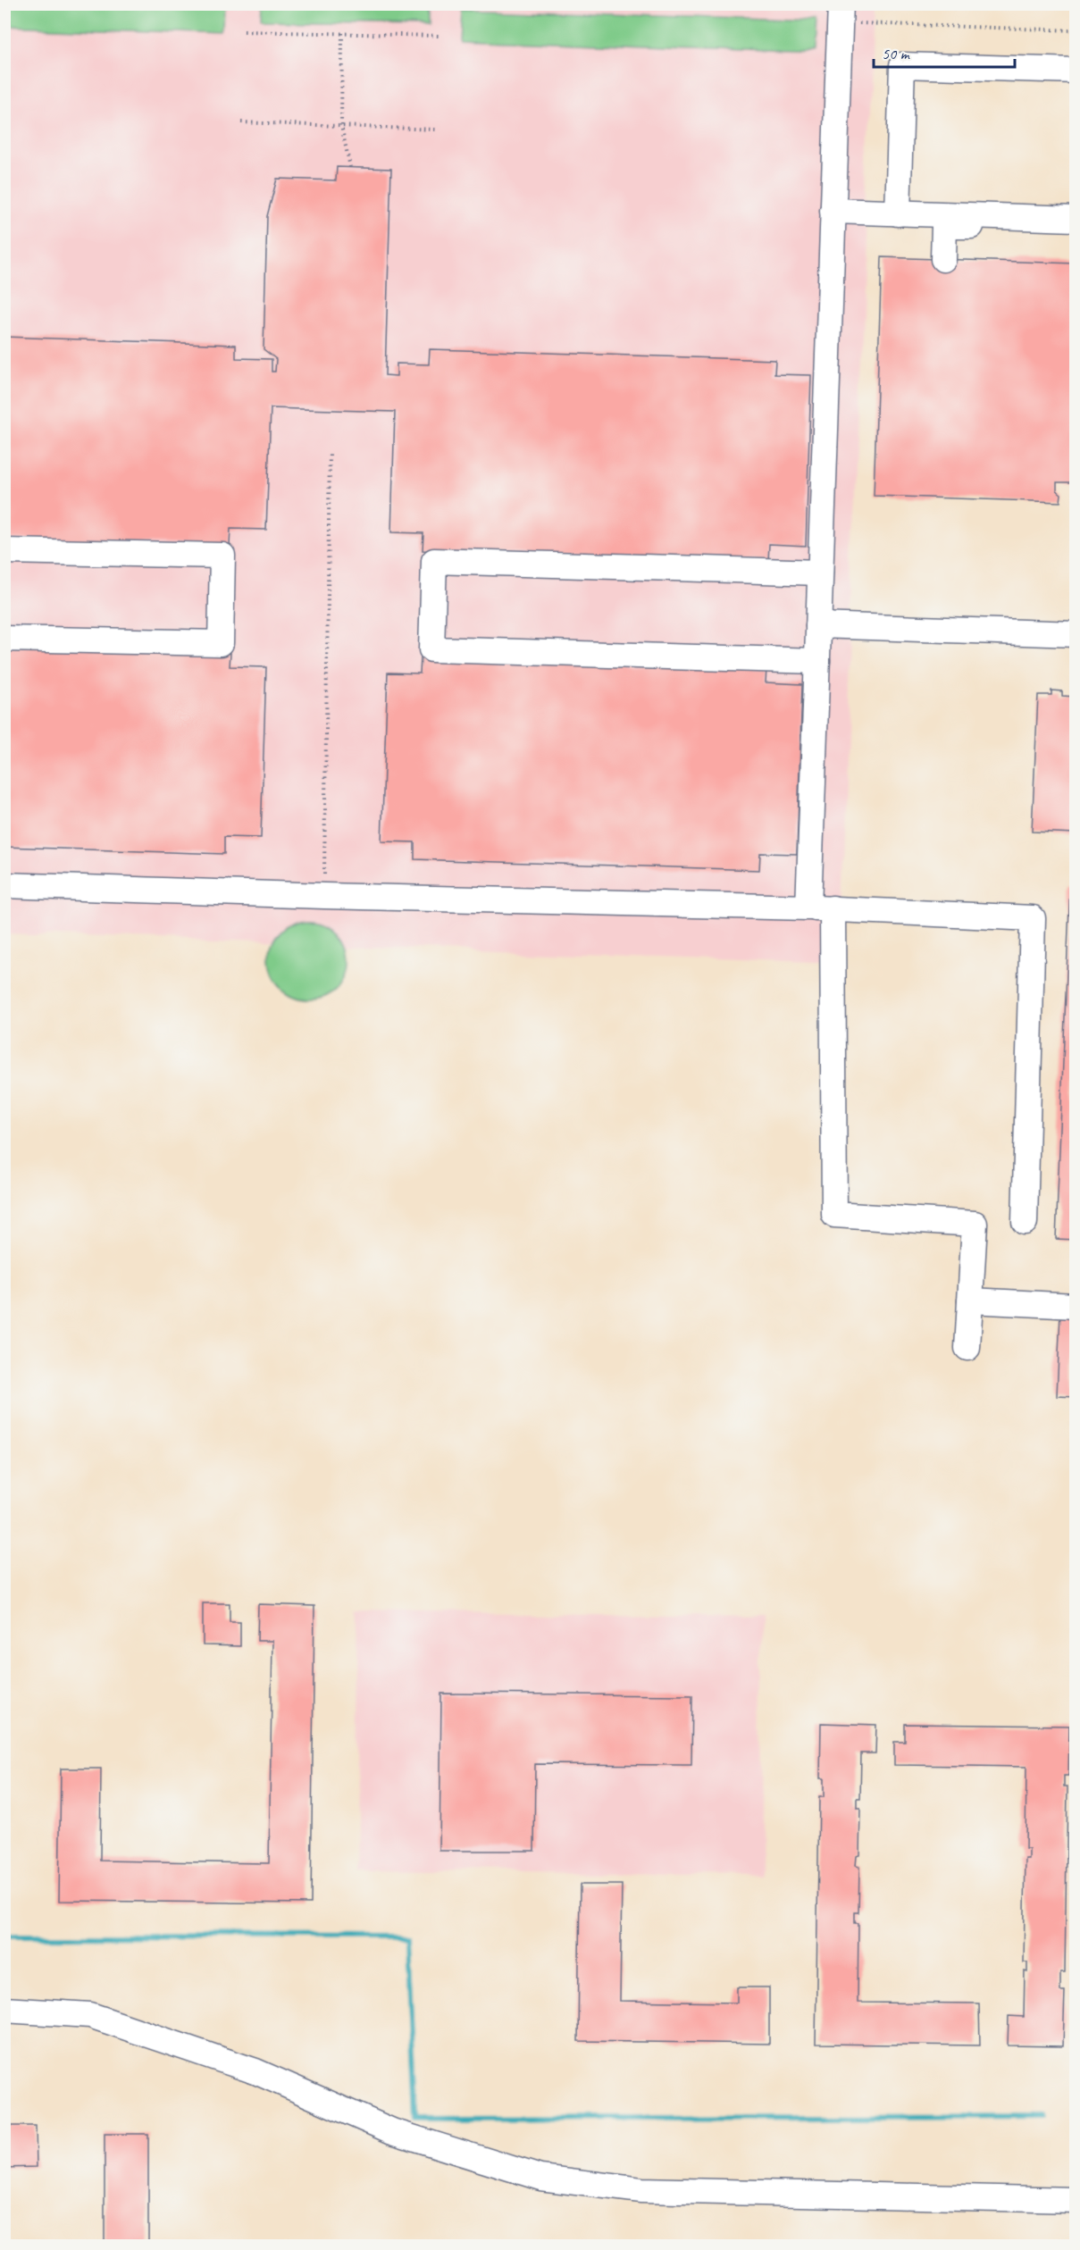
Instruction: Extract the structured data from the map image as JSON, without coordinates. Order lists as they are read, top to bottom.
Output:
{
  "scale_bar": "50 m"
}
